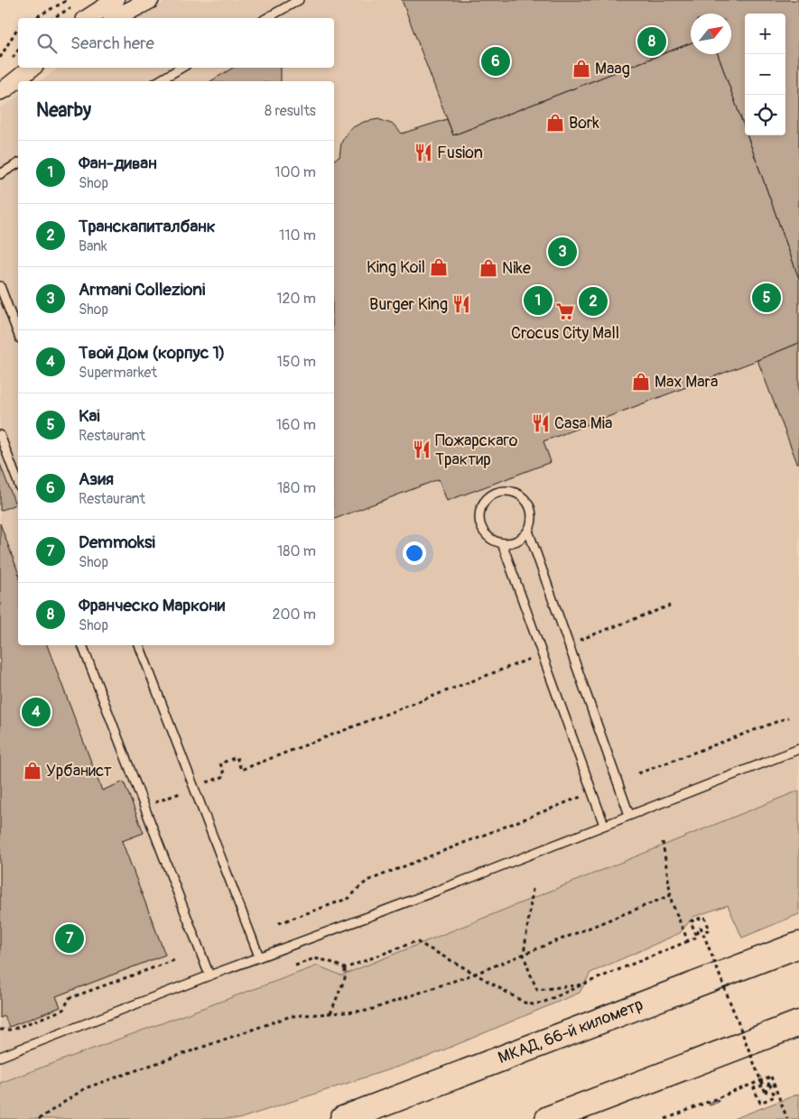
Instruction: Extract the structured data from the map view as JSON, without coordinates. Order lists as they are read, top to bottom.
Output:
{
  "streets": {
    "highway": ["МКАД, 66-й километр"]
  },
  "places": {
    "shop": [
      "Maag",
      "Bork",
      "King Koil",
      "Nike",
      "Max Mara",
      "Урбанист"
    ],
    "restaurant": [
      "Fusion",
      "Burger King",
      "Casa Mia",
      "Пожарскаго Трактир"
    ],
    "supermarket": ["Crocus City Mall"]
  },
  "north": "top right",
  "page": {
    "map_buttons": ["+", "−"],
    "search": "Search here",
    "pins": [
      "8",
      "6",
      "3",
      "5",
      "1",
      "2",
      "4",
      "7"
    ],
    "heading": ["Nearby", "8 results"],
    "list": [
      {
        "mark": "1",
        "name": "Фан-диван",
        "note": "Shop",
        "value": "100 m"
      },
      {
        "mark": "2",
        "name": "Транскапиталбанк",
        "note": "Bank",
        "value": "110 m"
      },
      {
        "mark": "3",
        "name": "Armani Collezioni",
        "note": "Shop",
        "value": "120 m"
      },
      {
        "mark": "4",
        "name": "Твой Дом (корпус 1)",
        "note": "Supermarket",
        "value": "150 m"
      },
      {
        "mark": "5",
        "name": "Kai",
        "note": "Restaurant",
        "value": "160 m"
      },
      {
        "mark": "6",
        "name": "Азия",
        "note": "Restaurant",
        "value": "180 m"
      },
      {
        "mark": "7",
        "name": "Demmoksi",
        "note": "Shop",
        "value": "180 m"
      },
      {
        "mark": "8",
        "name": "Франческо Маркони",
        "note": "Shop",
        "value": "200 m"
      }
    ]
  }
}
